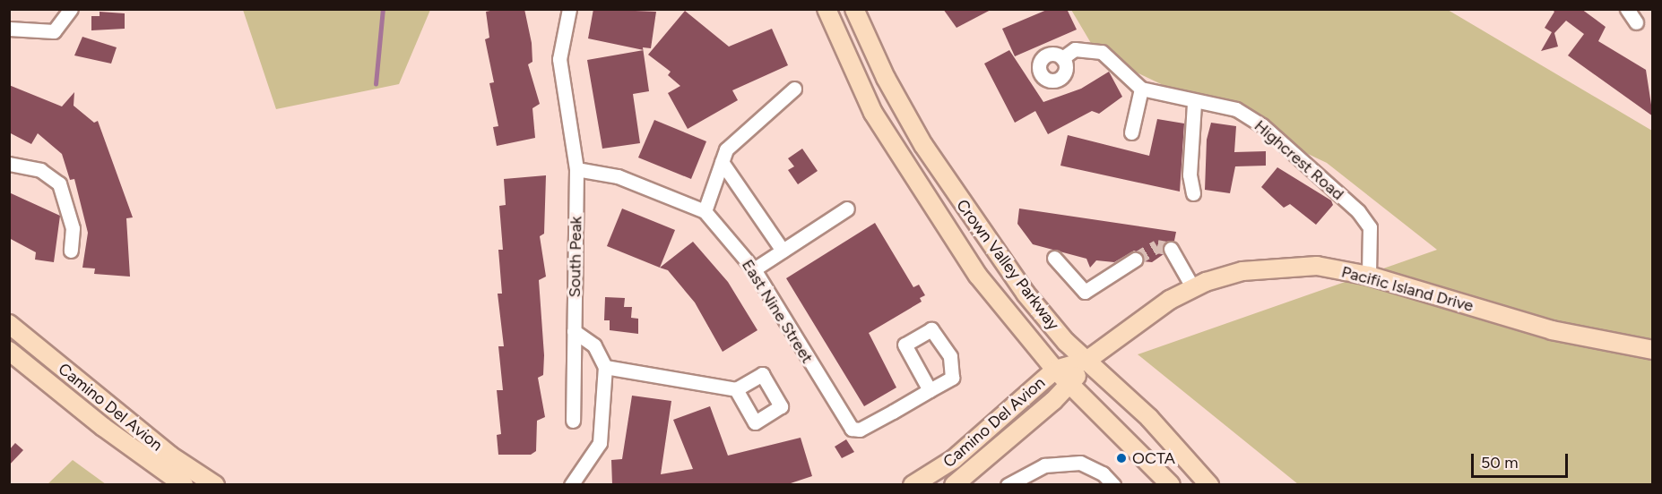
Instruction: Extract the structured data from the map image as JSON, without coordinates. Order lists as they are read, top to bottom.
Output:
{
  "streets": {
    "main road": ["Crown Valley Parkway", "Pacific Island Drive", "Camino Del Avion"],
    "street": ["Highcrest Road", "South Peak", "East Nine Street"]
  },
  "crossings": [
    ["Highcrest Road", "Pacific Island Drive"],
    ["South Peak", "East Nine Street"],
    ["Crown Valley Parkway", "Pacific Island Drive"],
    ["Crown Valley Parkway", "Camino Del Avion"],
    ["Pacific Island Drive", "Camino Del Avion"]
  ],
  "places": ["OCTA"],
  "scale_bar": "50 m"
}
